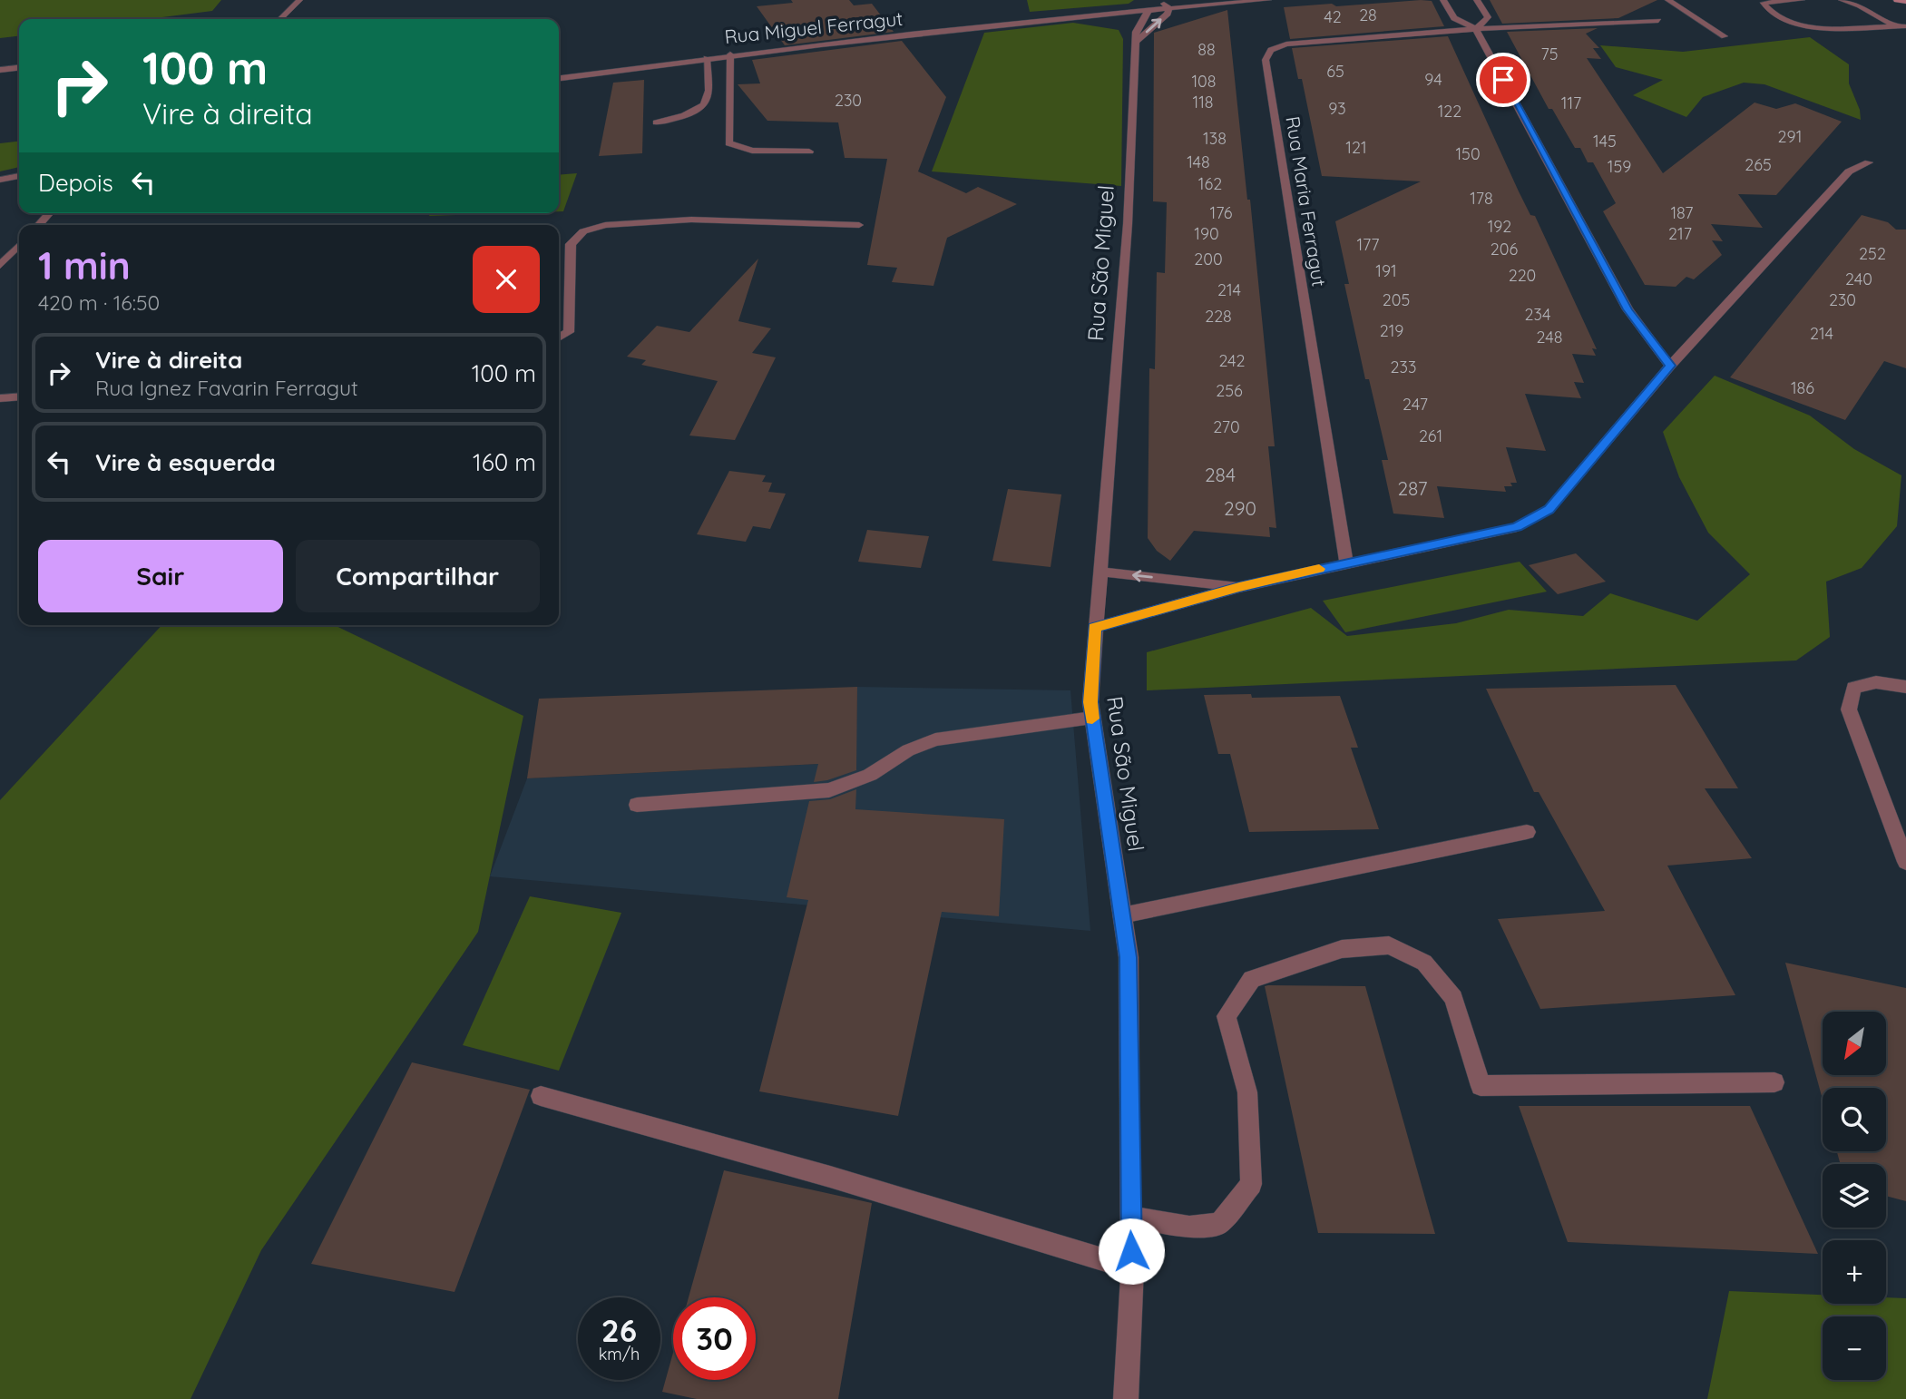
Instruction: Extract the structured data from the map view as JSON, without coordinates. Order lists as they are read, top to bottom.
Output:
{
  "streets": {
    "street": ["Rua Miguel Ferragut", "Rua Maria Ferragut", "Rua São Miguel"]
  },
  "crossings": [
    ["Rua Miguel Ferragut", "Rua São Miguel"]
  ],
  "house_numbers": [
    "28",
    "42",
    "88",
    "75",
    "65",
    "94",
    "108",
    "230",
    "118",
    "117",
    "93",
    "122",
    "291",
    "138",
    "145",
    "121",
    "150",
    "148",
    "265",
    "159",
    "162",
    "178",
    "176",
    "187",
    "192",
    "190",
    "217",
    "177",
    "206",
    "252",
    "200",
    "191",
    "220",
    "240",
    "214",
    "205",
    "230",
    "234",
    "228",
    "219",
    "214",
    "248",
    "242",
    "233",
    "186",
    "256",
    "247",
    "270",
    "261",
    "284",
    "287",
    "290"
  ],
  "north": "bottom left",
  "page": {
    "turn": ["100 m", "Vire à direita"],
    "then": "Depois",
    "heading": ["1 min", "420 m · 16:50"],
    "list": [
      {
        "name": "Vire à direita",
        "note": "Rua Ignez Favarin Ferragut",
        "value": "100 m"
      },
      {
        "name": "Vire à esquerda",
        "value": "160 m"
      }
    ],
    "buttons": ["Sair", "Compartilhar"],
    "map_buttons": ["+", "−"],
    "speed": "26 km/h",
    "limit": "30"
  }
}
